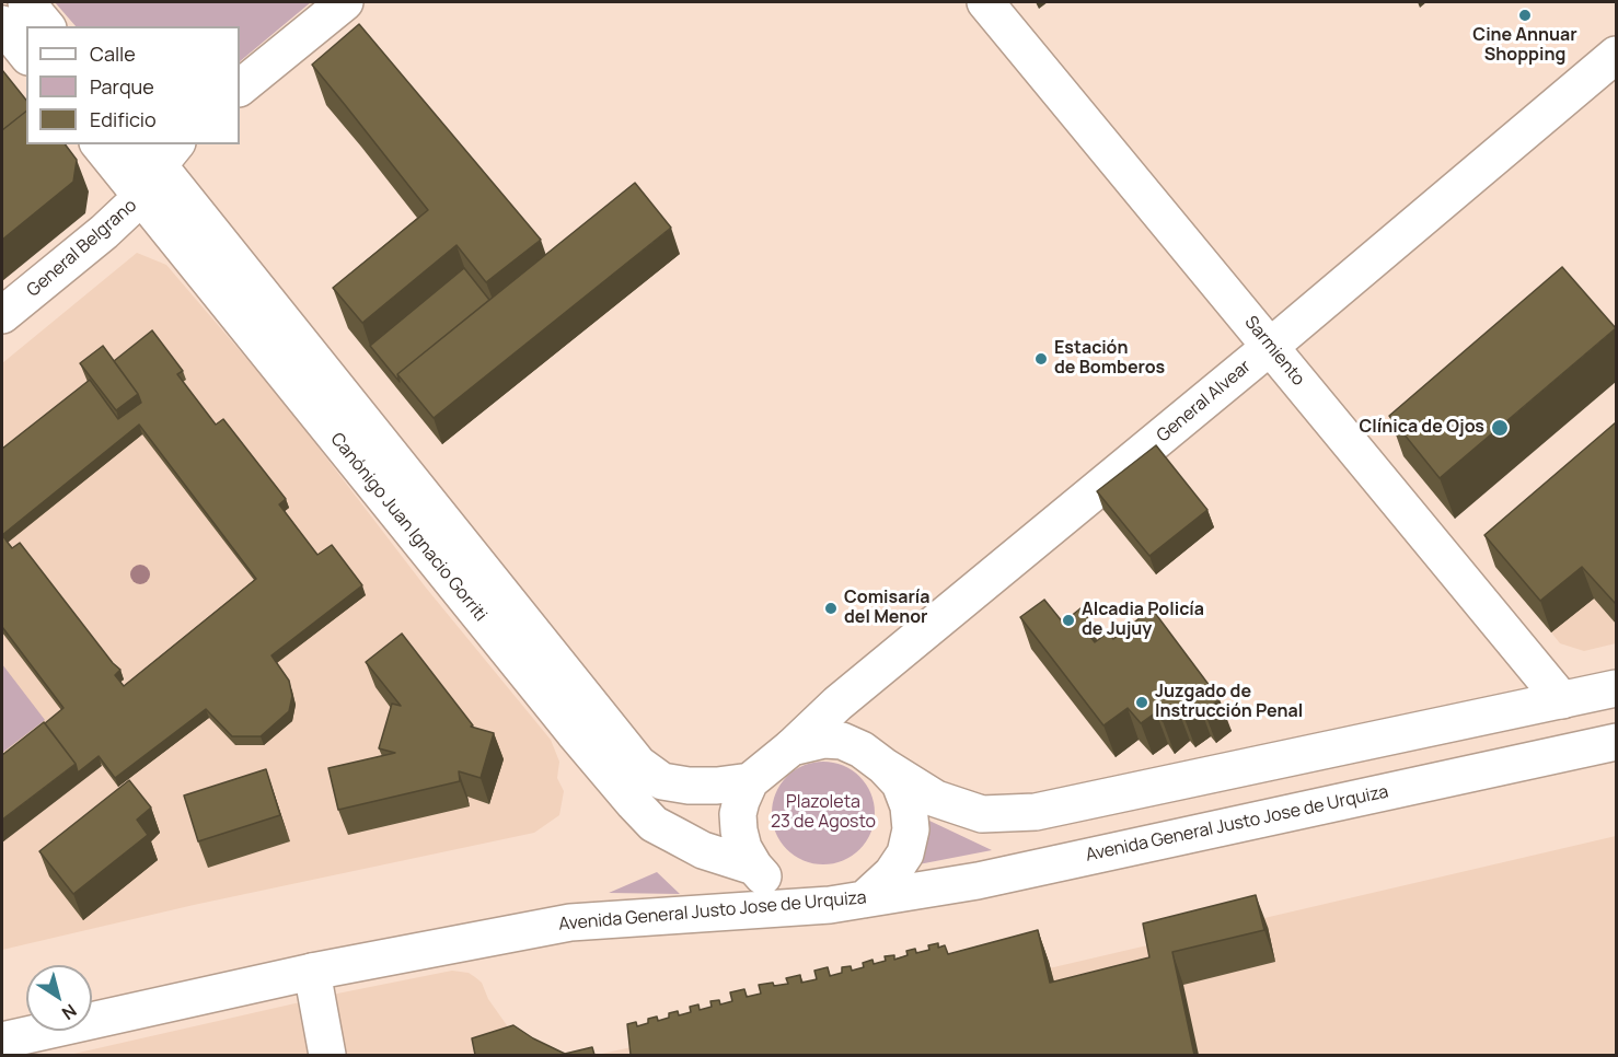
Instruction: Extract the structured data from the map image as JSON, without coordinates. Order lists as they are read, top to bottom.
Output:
{
  "streets": {
    "main road": [
      "General Belgrano",
      "Sarmiento",
      "General Alvear",
      "Canónigo Juan Ignacio Gorriti",
      "Avenida General Justo Jose de Urquiza"
    ]
  },
  "crossings": [
    ["General Belgrano", "Canónigo Juan Ignacio Gorriti"],
    ["Sarmiento", "General Alvear"],
    ["General Alvear", "Canónigo Juan Ignacio Gorriti"],
    ["General Alvear", "Avenida General Justo Jose de Urquiza"],
    ["Canónigo Juan Ignacio Gorriti", "Avenida General Justo Jose de Urquiza"]
  ],
  "parks": ["Plazoleta 23 de Agosto"],
  "places": [
    "Cine Annuar Shopping",
    "Estación de Bomberos",
    "Clínica de Ojos",
    "Comisaría del Menor",
    "Alcadia Policía de Jujuy",
    "Juzgado de Instrucción Penal"
  ],
  "legend": ["Calle", "Parque", "Edificio"],
  "north": "bottom right"
}
